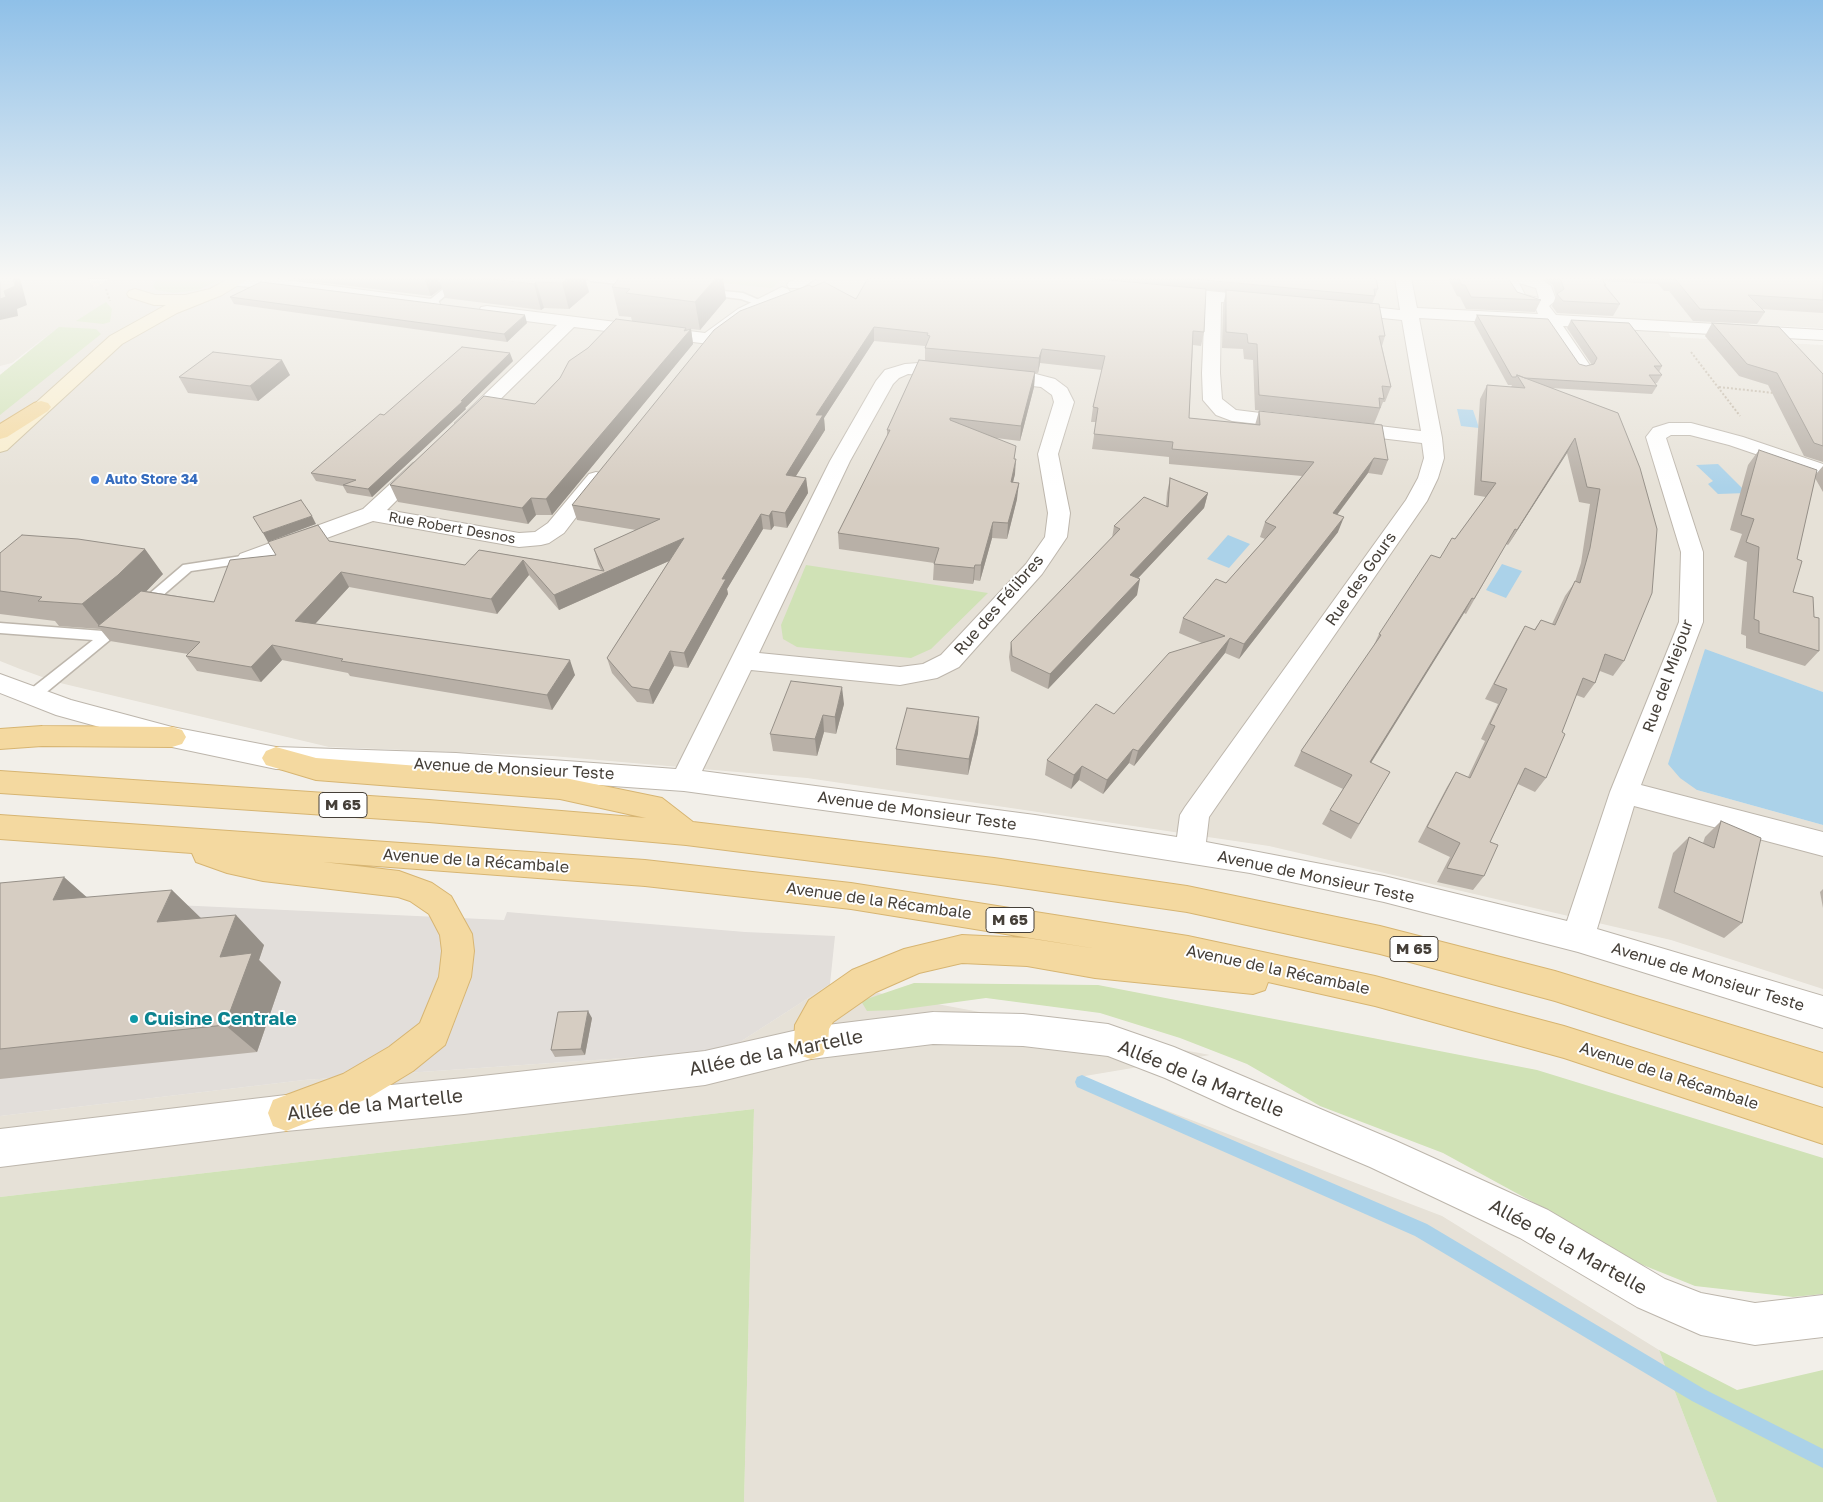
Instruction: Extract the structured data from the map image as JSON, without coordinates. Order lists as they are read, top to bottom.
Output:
{
  "streets": {
    "main road": ["M 65", "Avenue de la Récambale"],
    "street": [
      "Rue Robert Desnos",
      "Rue des Gours",
      "Rue des Félibres",
      "Rue del Miejour",
      "Avenue de Monsieur Teste",
      "Allée de la Martelle"
    ]
  },
  "crossings": [
    ["Rue des Gours", "Avenue de Monsieur Teste"],
    ["Rue des Félibres", "Avenue de Monsieur Teste"],
    ["Rue del Miejour", "Avenue de Monsieur Teste"]
  ],
  "places": ["Auto Store 34", "Cuisine Centrale"]
}
